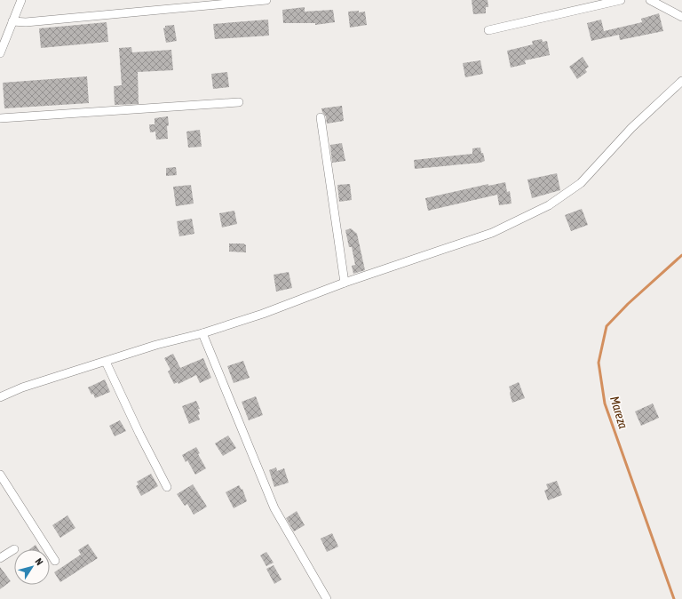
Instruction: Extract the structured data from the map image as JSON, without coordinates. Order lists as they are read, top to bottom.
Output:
{
  "water": ["Mareza"],
  "north": "top right"
}
